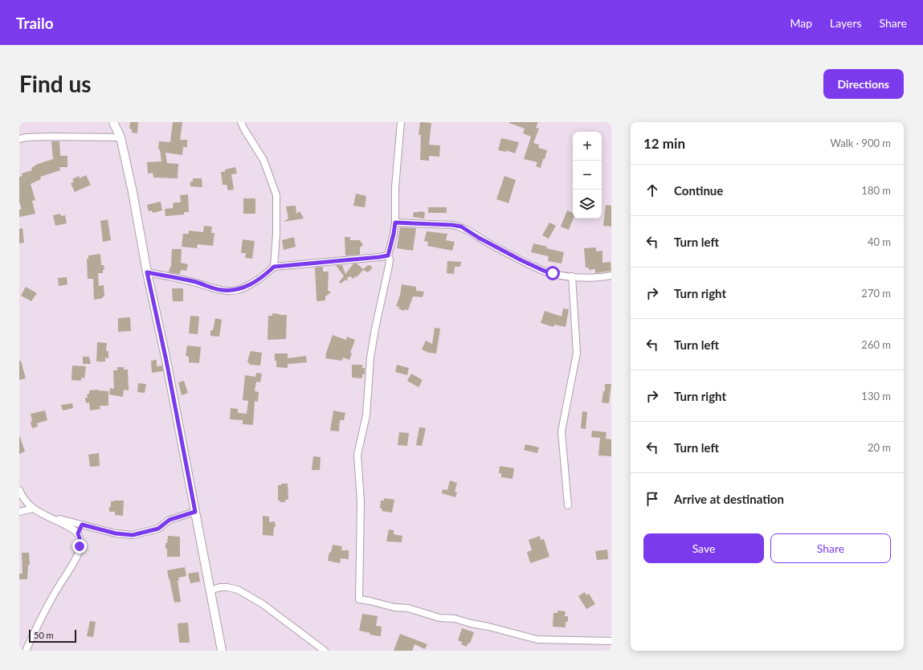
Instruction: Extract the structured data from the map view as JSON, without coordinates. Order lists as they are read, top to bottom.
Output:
{
  "scale_bar": "50 m",
  "page": {
    "header": "Trailo",
    "nav": ["Map", "Layers", "Share"],
    "buttons": [
      "Directions",
      ["Save", "Share"]
    ],
    "title": "Find us",
    "heading": ["12 min", "Walk · 900 m"],
    "map_buttons": ["+", "−"],
    "list": [
      ["Continue", "180 m"],
      ["Turn left", "40 m"],
      ["Turn right", "270 m"],
      ["Turn left", "260 m"],
      ["Turn right", "130 m"],
      ["Turn left", "20 m"],
      "Arrive at destination"
    ],
    "scale": "50 m"
  }
}
